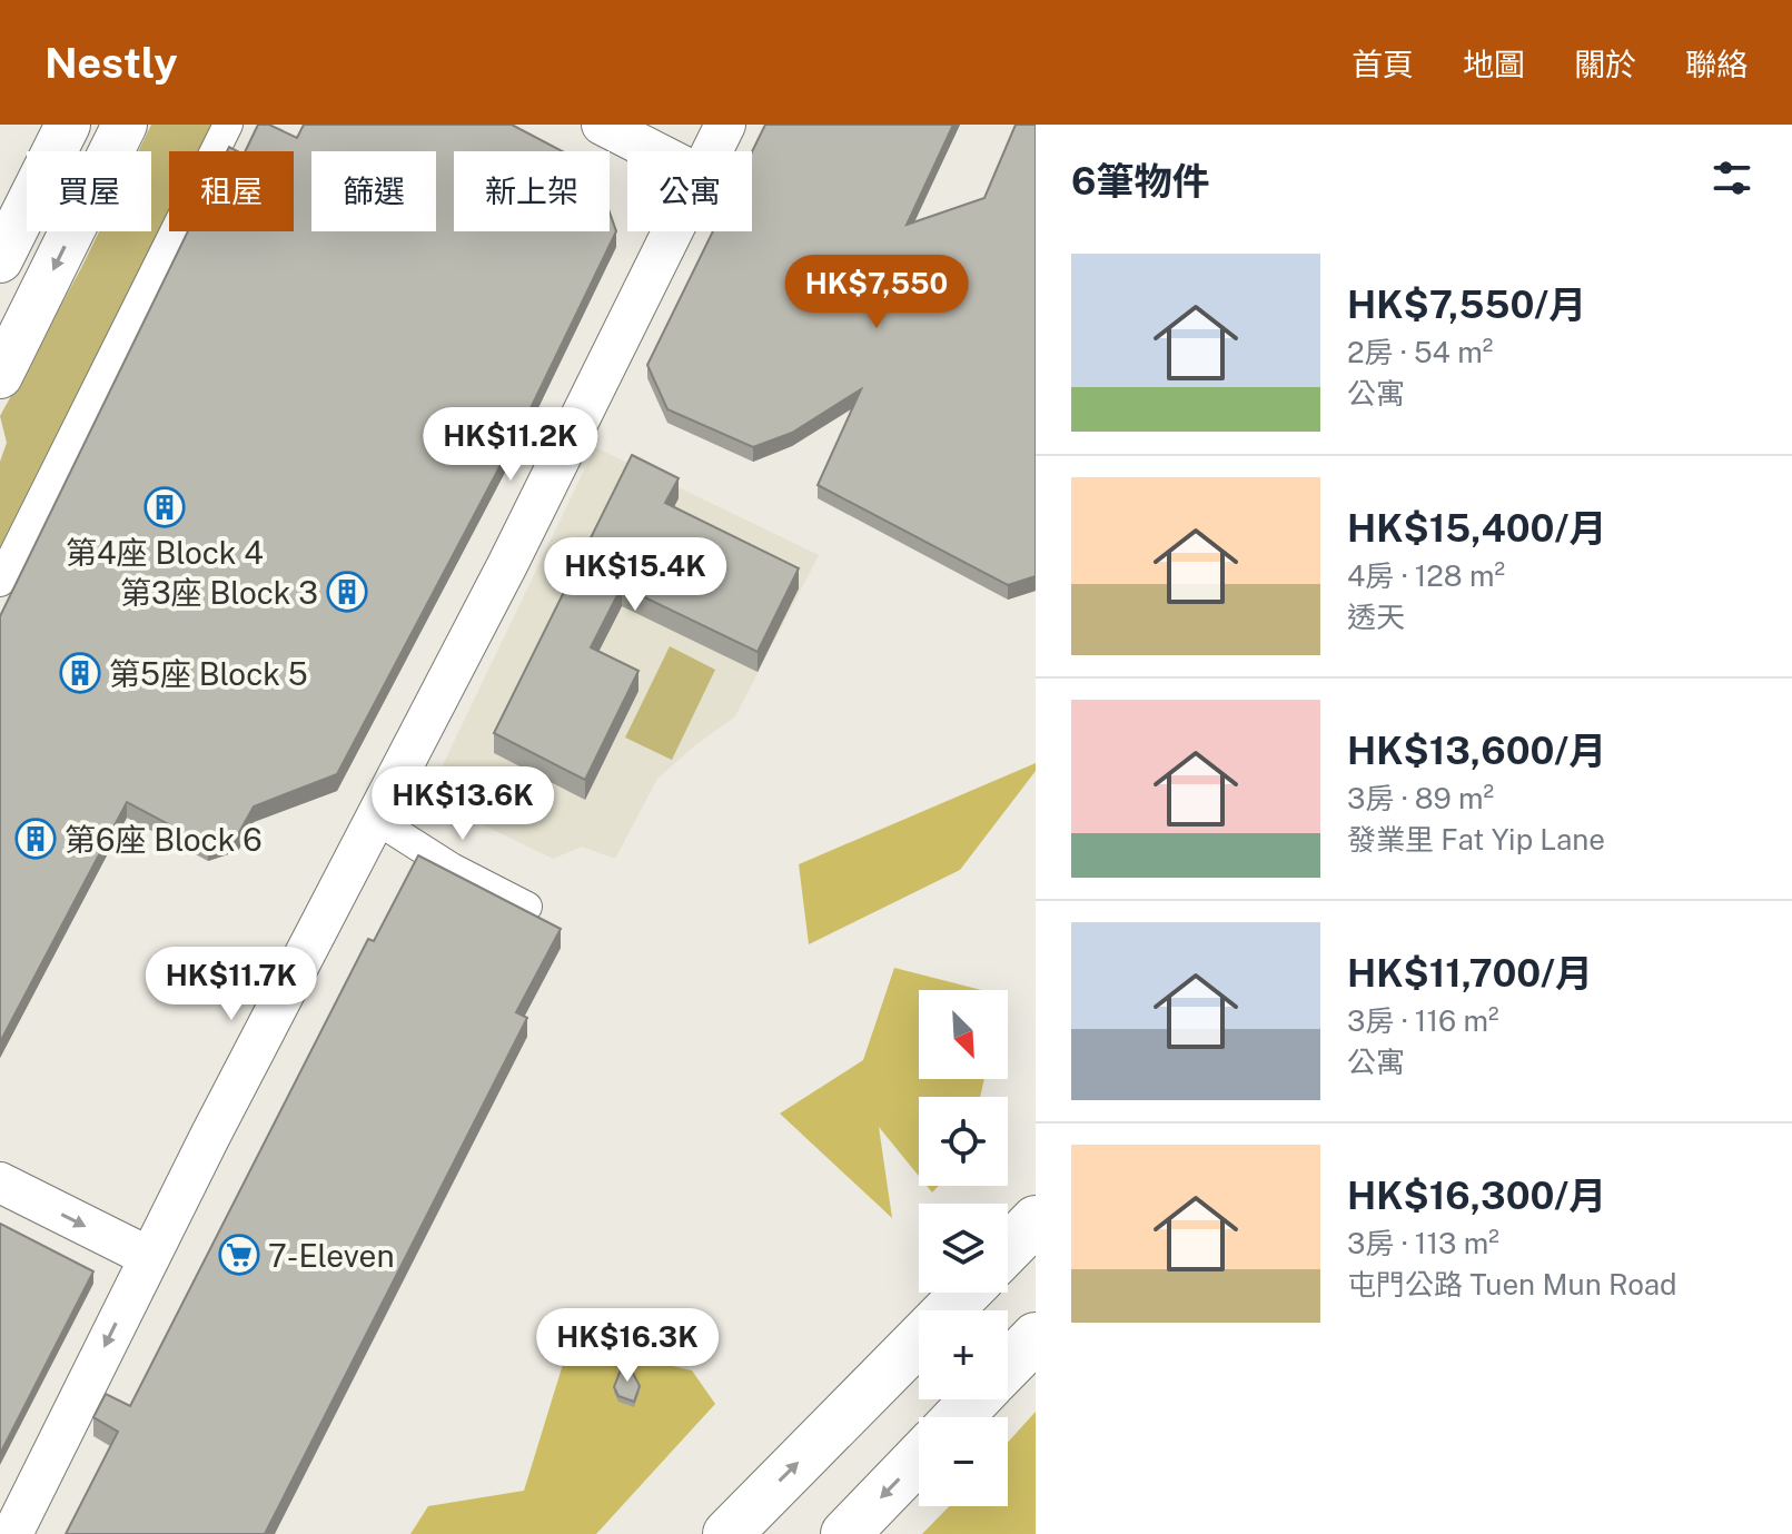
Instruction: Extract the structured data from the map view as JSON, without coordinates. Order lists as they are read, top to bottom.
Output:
{
  "places": {
    "building": [
      "第4座 Block 4",
      "第3座 Block 3",
      "第5座 Block 5",
      "第6座 Block 6"
    ],
    "supermarket": ["7-Eleven"]
  },
  "north": "bottom right",
  "page": {
    "header": "Nestly",
    "nav": [
      "首頁",
      "地圖",
      "關於",
      "聯絡"
    ],
    "heading": "6筆物件",
    "chip": [
      "買屋",
      "租屋",
      "篩選",
      "新上架",
      "公寓"
    ],
    "list": [
      {
        "name": "HK$7,550/月",
        "note": "2房 · 54 m² · 公寓"
      },
      {
        "name": "HK$15,400/月",
        "note": "4房 · 128 m² · 透天"
      },
      {
        "name": "HK$13,600/月",
        "note": "3房 · 89 m² · 發業里 Fat Yip Lane"
      },
      {
        "name": "HK$11,700/月",
        "note": "3房 · 116 m² · 公寓"
      },
      {
        "name": "HK$16,300/月",
        "note": "3房 · 113 m² · 屯門公路 Tuen Mun Road"
      }
    ],
    "price": [
      "HK$7,550",
      "HK$11.2K",
      "HK$15.4K",
      "HK$13.6K",
      "HK$11.7K",
      "HK$16.3K"
    ],
    "map_buttons": ["+", "−"]
  }
}
